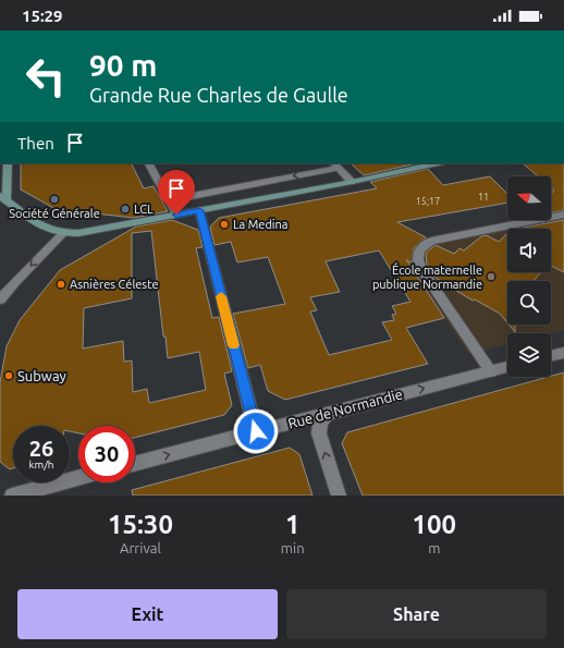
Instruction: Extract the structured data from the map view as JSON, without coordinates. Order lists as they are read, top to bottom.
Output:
{
  "streets": {
    "street": ["Rue de Normandie"]
  },
  "one_way": ["Rue de Normandie"],
  "places": [
    "Société Générale",
    "LCL",
    "La Medina",
    "École maternelle publique Normandie",
    "Asnières Céleste",
    "Subway"
  ],
  "house_numbers": ["11", "15;17"],
  "north": "left",
  "page": {
    "status": "15:29",
    "turn": ["90 m", "Grande Rue Charles de Gaulle"],
    "then": "Then",
    "speed": "26 km/h",
    "limit": "30",
    "eta": [
      "15:30",
      "Arrival",
      "1",
      "min",
      "100",
      "m"
    ],
    "buttons": ["Exit", "Share"]
  }
}
